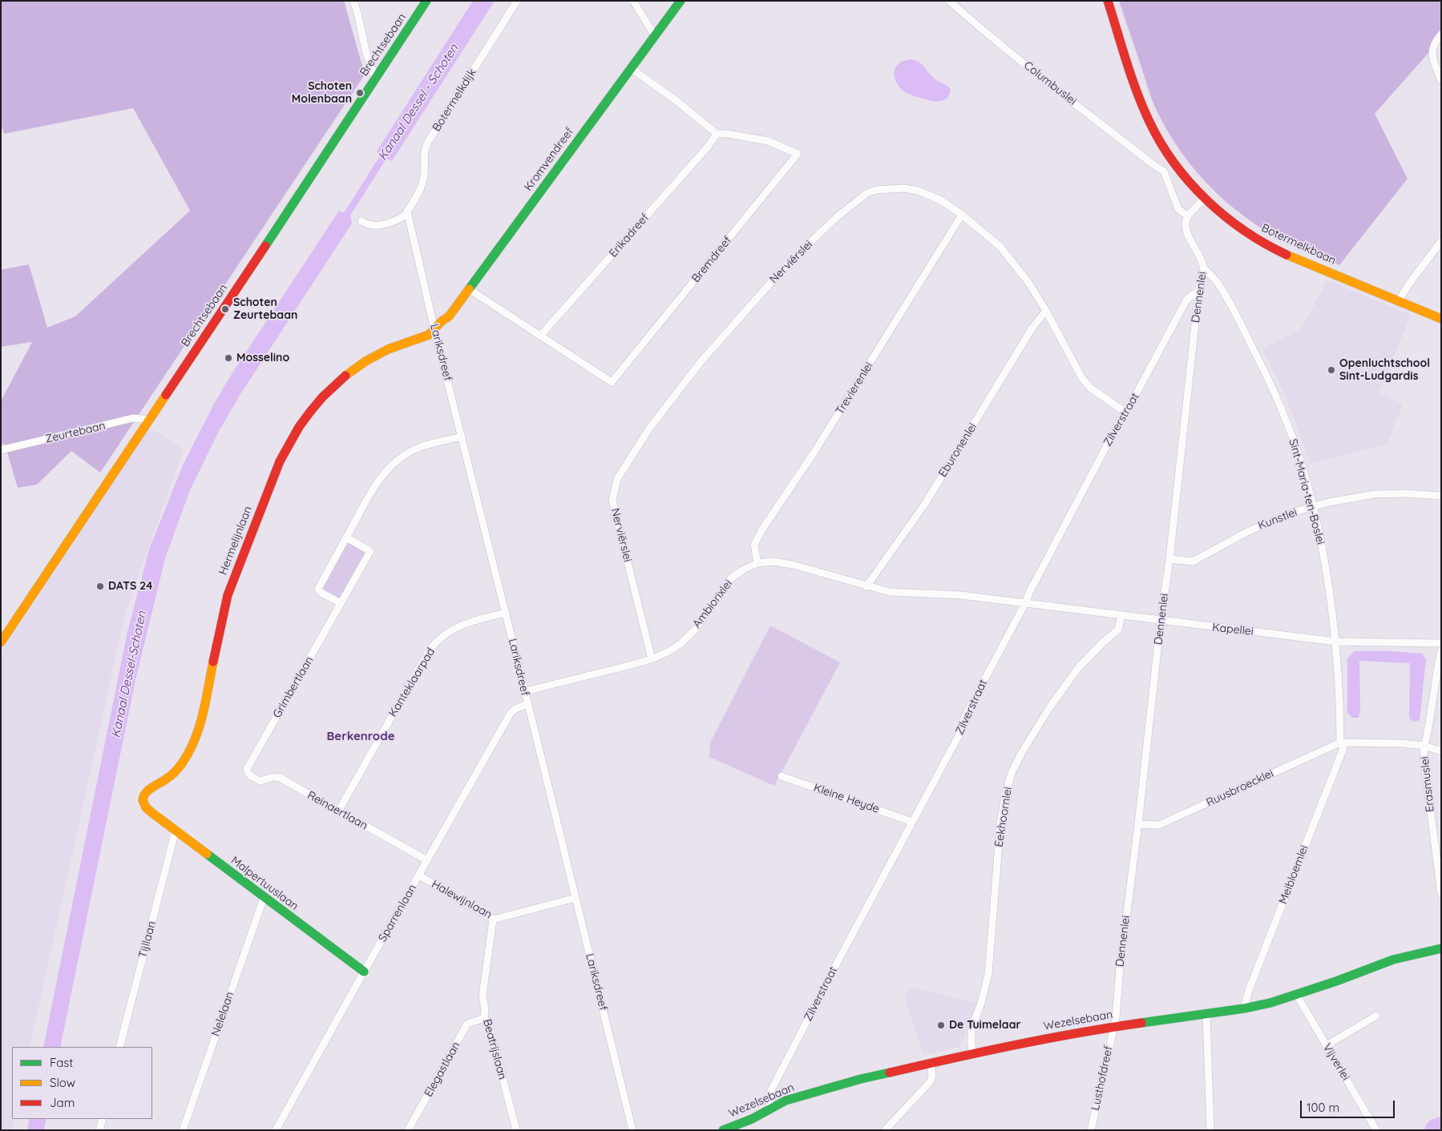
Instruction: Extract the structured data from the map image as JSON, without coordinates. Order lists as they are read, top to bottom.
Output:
{
  "streets": {
    "street": [
      "Brechtsebaan",
      "Columbuslei",
      "Botermelkdijk",
      "Kromvendreef",
      "Erikadreef",
      "Botermelkbaan",
      "Bremdreef",
      "Nerviërslei",
      "Dennenlei",
      "Lariksdreef",
      "Trevierenlei",
      "Zilverstraat",
      "Zeurtebaan",
      "Eburonenlei",
      "Sint-Maria-ten-Boslei",
      "Kunstlei",
      "Hermelijnlaan",
      "Ambiorixlei",
      "Kapellei",
      "Kanteklaarpad",
      "Grimbertlaan",
      "Erasmuslei",
      "Ruusbroecklei",
      "Kleine Heyde",
      "Reinaertlaan",
      "Eekhoornlei",
      "Meibloemlei",
      "Malpertuuslaan",
      "Halewijnlaan",
      "Sparrenlaan",
      "Tijllaan",
      "Nelelaan",
      "Wezelsebaan",
      "Beatrijslaan",
      "Vijverlei",
      "Elegastlaan",
      "Lusthofdreef"
    ]
  },
  "crossings": [
    ["Brechtsebaan", "Zeurtebaan"],
    ["Columbuslei", "Dennenlei"],
    ["Botermelkdijk", "Lariksdreef"],
    ["Kromvendreef", "Bremdreef"],
    ["Kromvendreef", "Lariksdreef"],
    ["Kromvendreef", "Hermelijnlaan"],
    ["Erikadreef", "Bremdreef"],
    ["Nerviërslei", "Trevierenlei"],
    ["Nerviërslei", "Zilverstraat"],
    ["Nerviërslei", "Eburonenlei"],
    ["Nerviërslei", "Ambiorixlei"],
    ["Dennenlei", "Zilverstraat"],
    ["Dennenlei", "Sint-Maria-ten-Boslei"],
    ["Dennenlei", "Kunstlei"],
    ["Dennenlei", "Kapellei"],
    ["Dennenlei", "Ruusbroecklei"],
    ["Dennenlei", "Wezelsebaan"],
    ["Dennenlei", "Lusthofdreef"],
    ["Lariksdreef", "Hermelijnlaan"],
    ["Lariksdreef", "Ambiorixlei"],
    ["Lariksdreef", "Kanteklaarpad"],
    ["Lariksdreef", "Halewijnlaan"],
    ["Lariksdreef", "Sparrenlaan"],
    ["Trevierenlei", "Ambiorixlei"],
    ["Zilverstraat", "Ambiorixlei"],
    ["Zilverstraat", "Kapellei"],
    ["Zilverstraat", "Kleine Heyde"],
    ["Zilverstraat", "Wezelsebaan"],
    ["Eburonenlei", "Ambiorixlei"],
    ["Sint-Maria-ten-Boslei", "Kunstlei"],
    ["Sint-Maria-ten-Boslei", "Kapellei"],
    ["Sint-Maria-ten-Boslei", "Ruusbroecklei"],
    ["Sint-Maria-ten-Boslei", "Meibloemlei"],
    ["Hermelijnlaan", "Malpertuuslaan"],
    ["Ambiorixlei", "Kapellei"],
    ["Kapellei", "Eekhoornlei"],
    ["Kanteklaarpad", "Reinaertlaan"],
    ["Grimbertlaan", "Reinaertlaan"],
    ["Ruusbroecklei", "Meibloemlei"],
    ["Reinaertlaan", "Sparrenlaan"],
    ["Eekhoornlei", "Wezelsebaan"],
    ["Meibloemlei", "Wezelsebaan"],
    ["Malpertuuslaan", "Sparrenlaan"],
    ["Malpertuuslaan", "Tijllaan"],
    ["Malpertuuslaan", "Nelelaan"],
    ["Halewijnlaan", "Sparrenlaan"],
    ["Halewijnlaan", "Beatrijslaan"],
    ["Wezelsebaan", "Vijverlei"],
    ["Wezelsebaan", "Lusthofdreef"],
    ["Beatrijslaan", "Elegastlaan"]
  ],
  "districts": ["Berkenrode"],
  "water": ["Kanaal Dessel - Schoten", "Kanaal Dessel-Schoten"],
  "places": [
    "Schoten Molenbaan",
    "Schoten Zeurtebaan",
    "Mosselino",
    "Openluchtschool Sint-Ludgardis",
    "DATS 24",
    "De Tuimelaar"
  ],
  "legend": ["Fast", "Slow", "Jam"],
  "scale_bar": "100 m"
}
